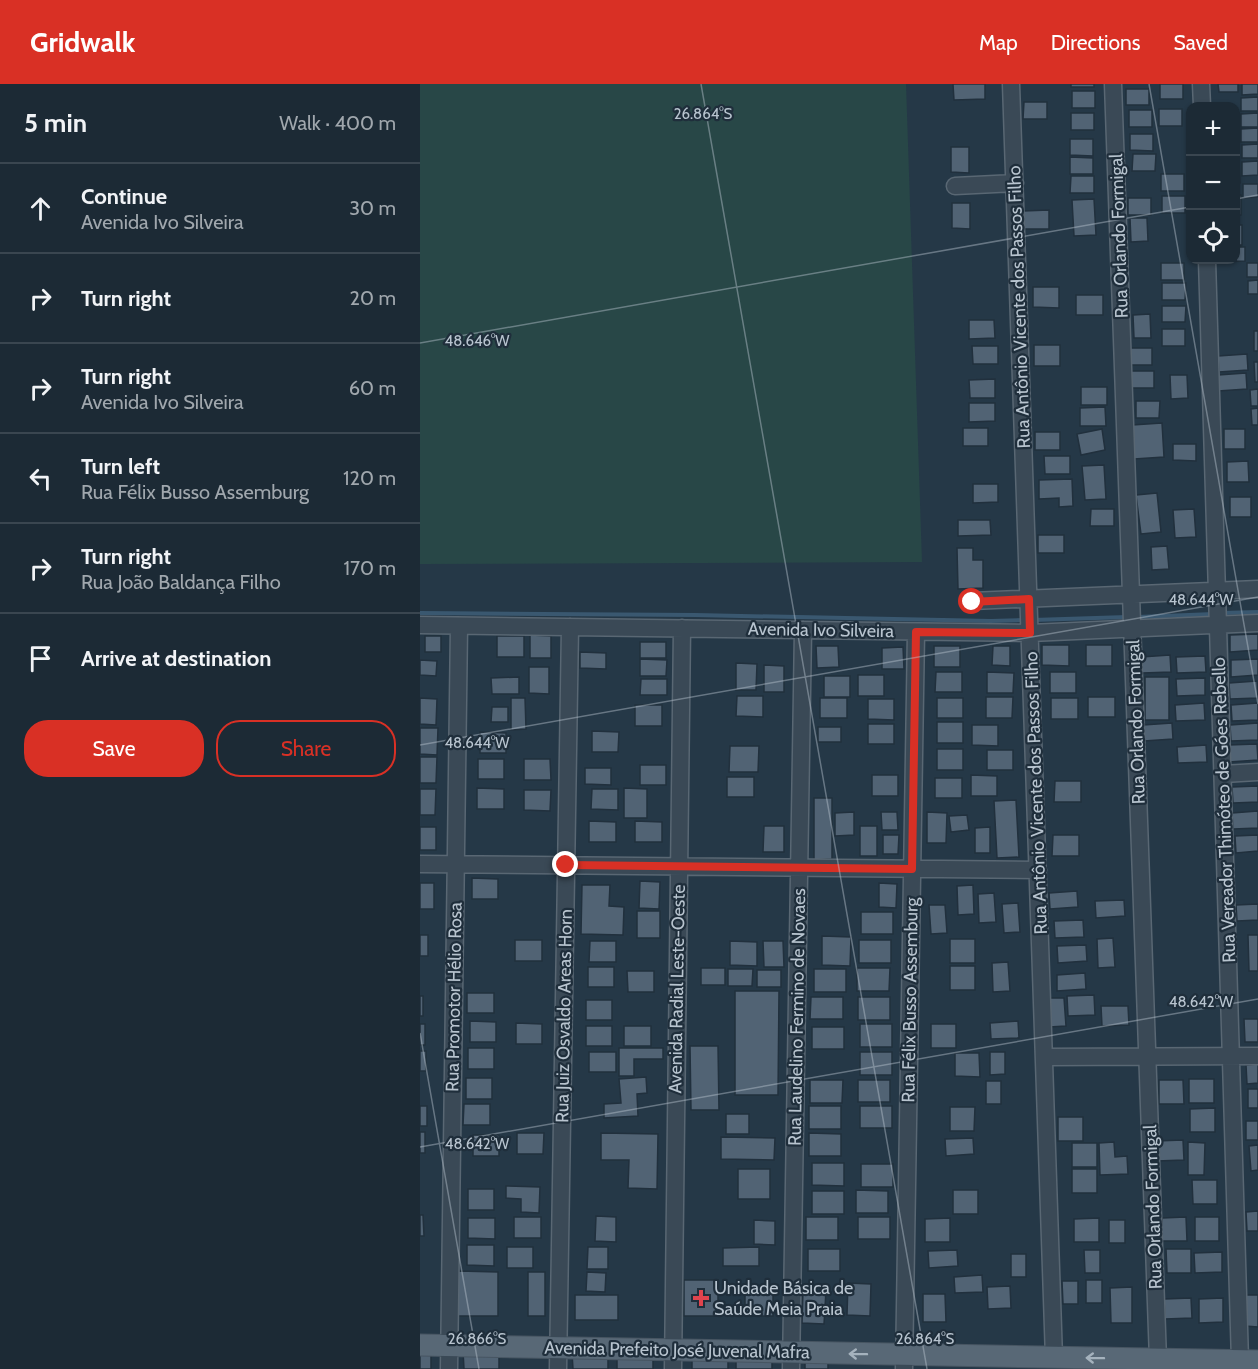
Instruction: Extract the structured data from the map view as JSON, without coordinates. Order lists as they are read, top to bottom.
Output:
{
  "streets": {
    "main road": ["Avenida Prefeito José Juvenal Mafra"],
    "street": [
      "Rua Orlando Formigal",
      "Rua Antônio Vicente dos Passos Filho",
      "Avenida Ivo Silveira",
      "Rua Vereador Thimóteo de Góes Rebello",
      "Avenida Radial Leste-Oeste",
      "Rua Promotor Hélio Rosa",
      "Rua Félix Busso Assemburg",
      "Rua Juiz Osvaldo Areas Horn",
      "Rua Laudelino Fermino de Novaes"
    ]
  },
  "crossings": [
    ["Rua Orlando Formigal", "Avenida Ivo Silveira"],
    ["Rua Orlando Formigal", "Avenida Prefeito José Juvenal Mafra"],
    ["Rua Antônio Vicente dos Passos Filho", "Avenida Ivo Silveira"],
    ["Rua Antônio Vicente dos Passos Filho", "Avenida Prefeito José Juvenal Mafra"],
    ["Avenida Ivo Silveira", "Rua Vereador Thimóteo de Góes Rebello"],
    ["Avenida Ivo Silveira", "Avenida Radial Leste-Oeste"],
    ["Avenida Ivo Silveira", "Rua Promotor Hélio Rosa"],
    ["Avenida Ivo Silveira", "Rua Félix Busso Assemburg"],
    ["Avenida Ivo Silveira", "Rua Juiz Osvaldo Areas Horn"],
    ["Avenida Ivo Silveira", "Rua Laudelino Fermino de Novaes"],
    ["Rua Vereador Thimóteo de Góes Rebello", "Avenida Prefeito José Juvenal Mafra"],
    ["Avenida Radial Leste-Oeste", "Avenida Prefeito José Juvenal Mafra"],
    ["Rua Promotor Hélio Rosa", "Avenida Prefeito José Juvenal Mafra"],
    ["Rua Félix Busso Assemburg", "Avenida Prefeito José Juvenal Mafra"],
    ["Rua Juiz Osvaldo Areas Horn", "Avenida Prefeito José Juvenal Mafra"],
    ["Rua Laudelino Fermino de Novaes", "Avenida Prefeito José Juvenal Mafra"]
  ],
  "places": {
    "health": ["Unidade Básica de Saúde Meia Praia"]
  },
  "page": {
    "header": "Gridwalk",
    "nav": ["Map", "Directions", "Saved"],
    "heading": ["5 min", "Walk · 400 m"],
    "map_buttons": ["+", "−"],
    "list": [
      ["Continue", "Avenida Ivo Silveira", "30 m"],
      ["Turn right", "20 m"],
      ["Turn right", "Avenida Ivo Silveira", "60 m"],
      ["Turn left", "Rua Félix Busso Assemburg", "120 m"],
      ["Turn right", "Rua João Baldança Filho", "170 m"],
      "Arrive at destination"
    ],
    "buttons": ["Save", "Share"]
  },
  "coordinates": [
    "26.864°S",
    "48.646°W",
    "48.644°W",
    "48.642°W",
    "26.866°S"
  ]
}
